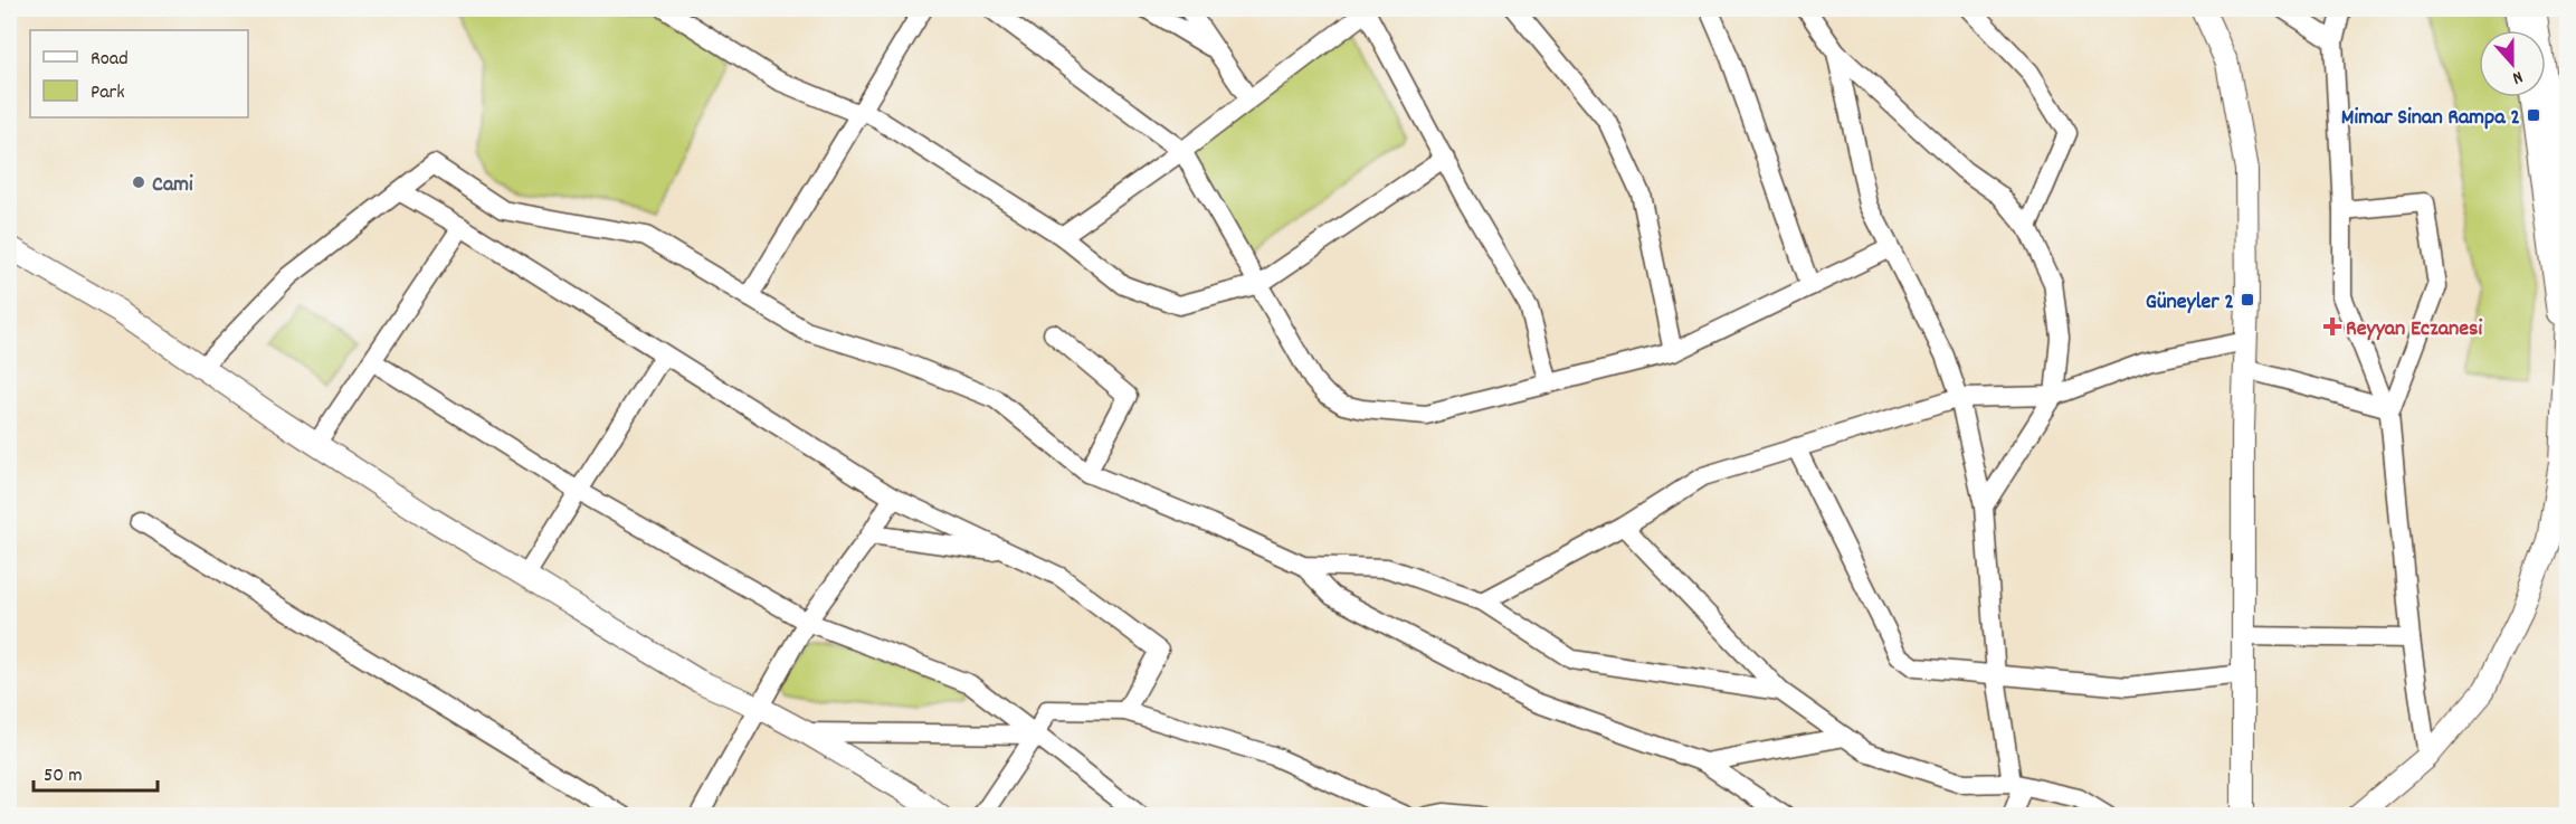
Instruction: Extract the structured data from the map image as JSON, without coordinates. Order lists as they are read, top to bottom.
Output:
{
  "places": {
    "transit": ["Mimar Sinan Rampa 2", "Güneyler 2"],
    "other": ["Cami"],
    "health": ["Reyyan Eczanesi"]
  },
  "legend": ["Road", "Park"],
  "scale_bar": "50 m",
  "north": "bottom"
}
